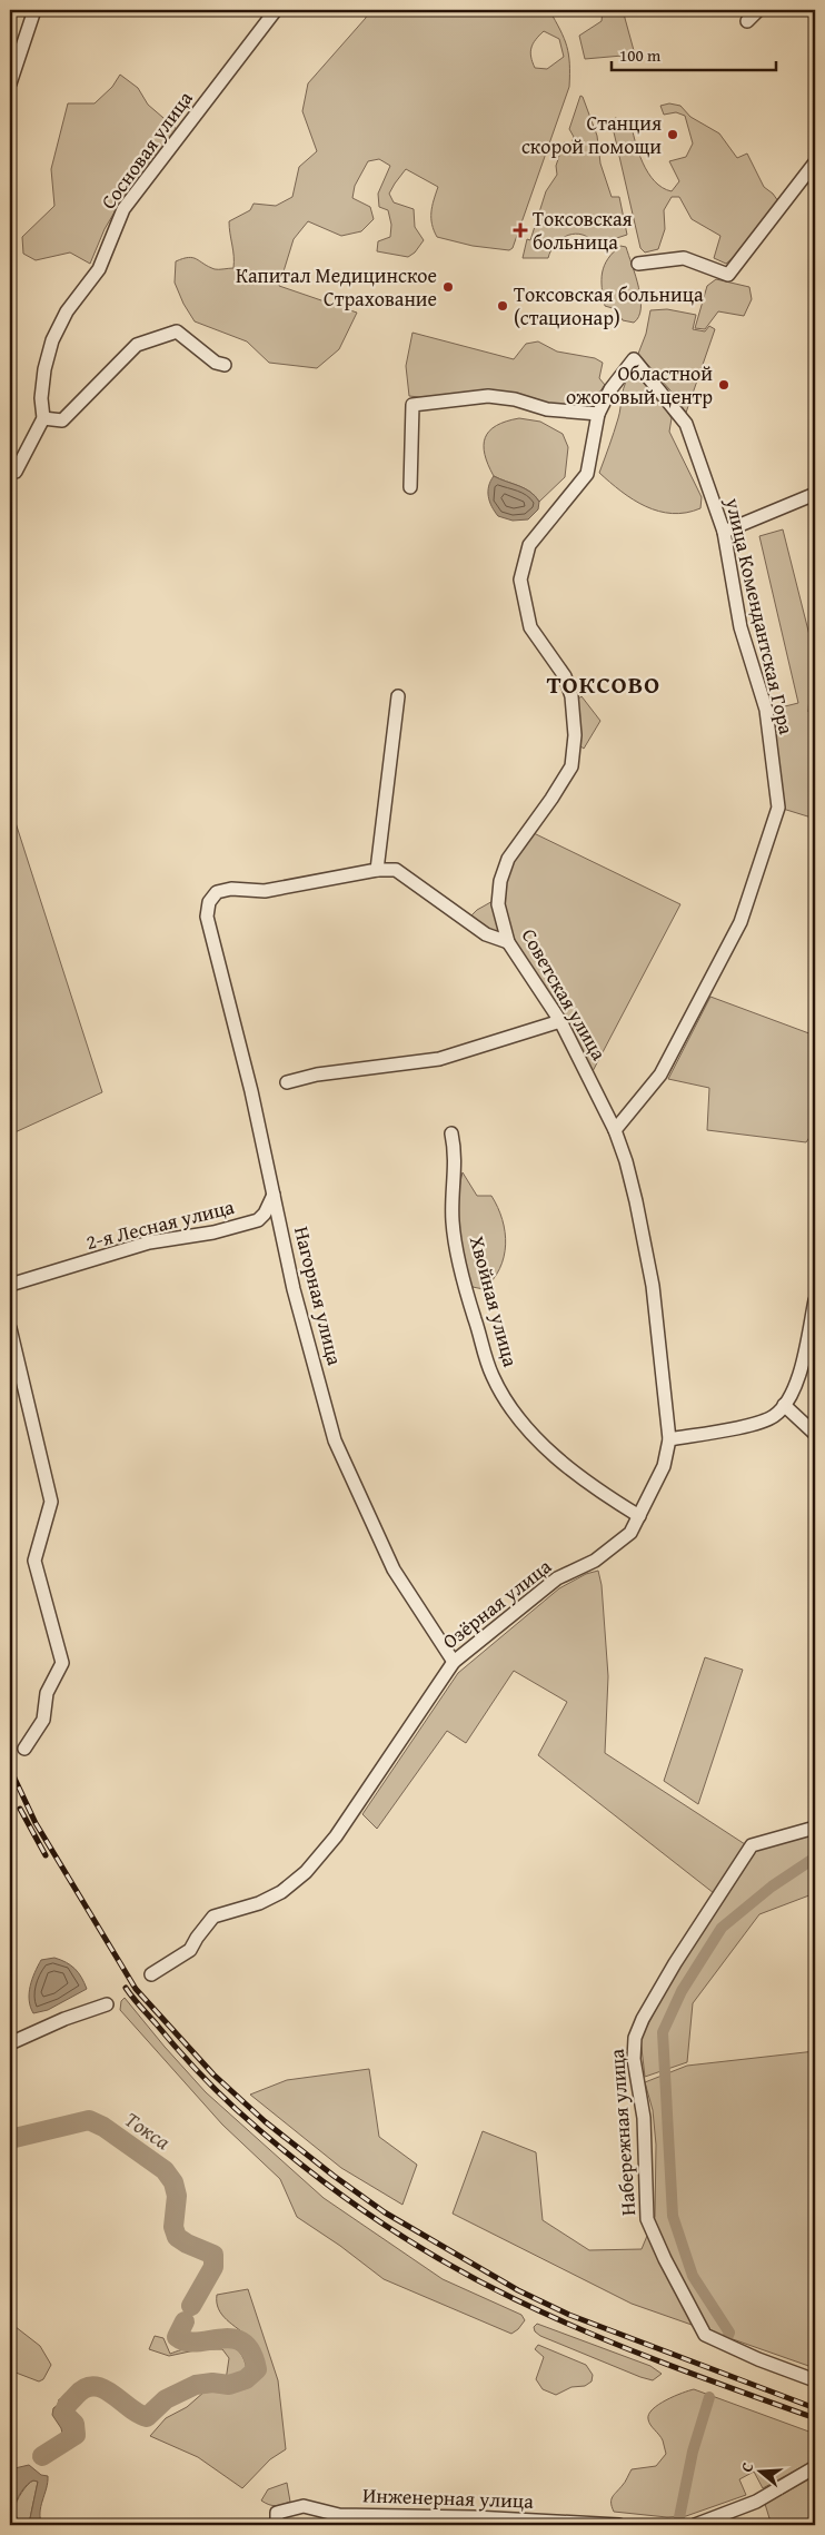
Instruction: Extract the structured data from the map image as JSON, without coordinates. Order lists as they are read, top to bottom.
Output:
{
  "streets": {
    "street": [
      "Сосновая улица",
      "улица Комендантская Гора",
      "Советская улица",
      "2-я Лесная улица",
      "Нагорная улица",
      "Хвойная улица",
      "Озёрная улица",
      "Набережная улица",
      "Инженерная улица"
    ]
  },
  "crossings": [
    ["улица Комендантская Гора", "Советская улица"],
    ["Советская улица", "Озёрная улица"],
    ["2-я Лесная улица", "Нагорная улица"],
    ["Нагорная улица", "Озёрная улица"],
    ["Хвойная улица", "Озёрная улица"]
  ],
  "districts": ["ТОКСОВО"],
  "water": ["Токса"],
  "places": {
    "other": [
      "Станция скорой помощи",
      "Капитал Медицинское Страхование",
      "Токсовская больница (стационар)",
      "Областной ожоговый центр"
    ],
    "health": ["Токсовская больница"]
  },
  "scale_bar": "100 m",
  "north": "left"
}
